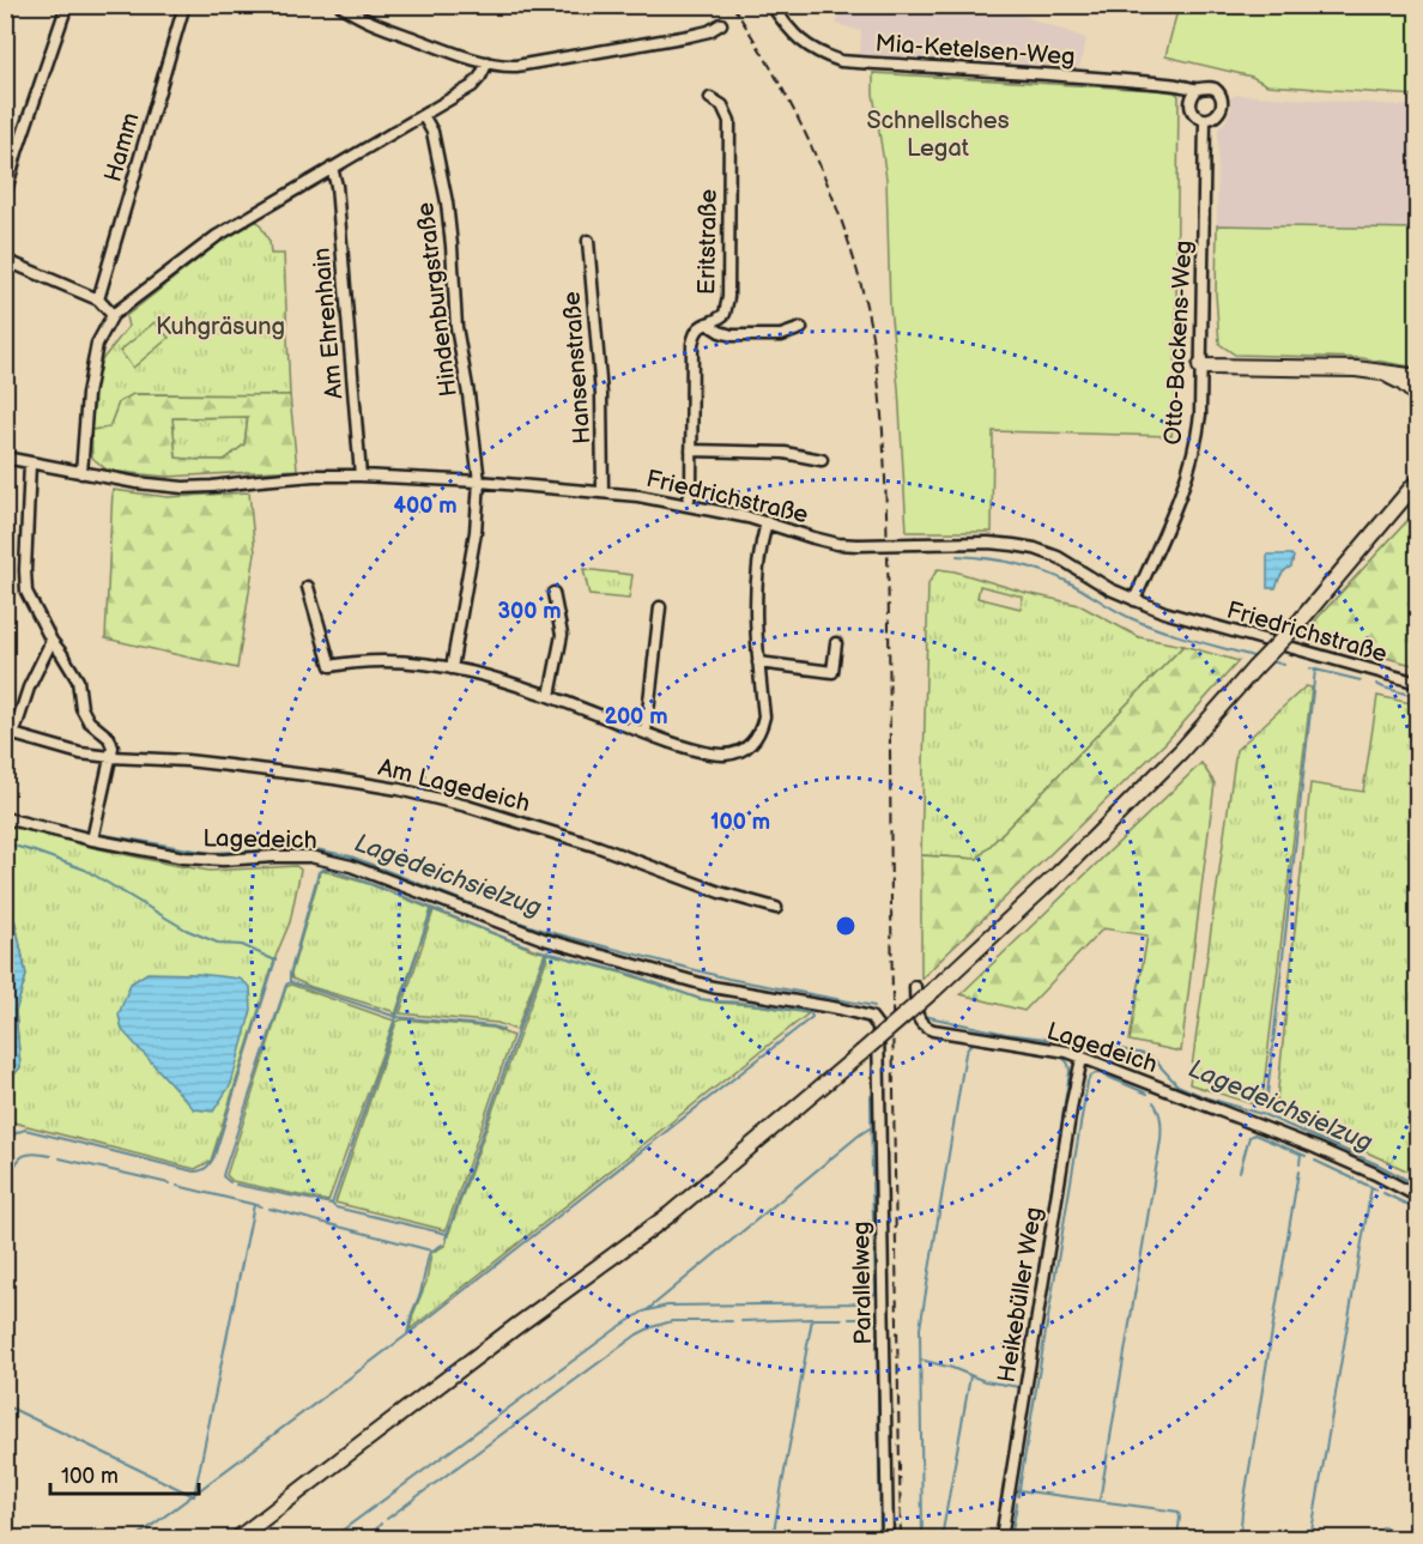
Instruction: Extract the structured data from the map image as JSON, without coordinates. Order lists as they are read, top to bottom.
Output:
{
  "streets": {
    "street": [
      "Mia-Ketelsen-Weg",
      "Hamm",
      "Eritstraße",
      "Hindenburgstraße",
      "Am Ehrenhain",
      "Otto-Backens-Weg",
      "Hansenstraße",
      "Friedrichstraße",
      "Am Lagedeich",
      "Lagedeich",
      "Parallelweg",
      "Heikebüller Weg"
    ]
  },
  "crossings": [
    ["Mia-Ketelsen-Weg", "Otto-Backens-Weg"],
    ["Eritstraße", "Friedrichstraße"],
    ["Hindenburgstraße", "Friedrichstraße"],
    ["Am Ehrenhain", "Friedrichstraße"],
    ["Otto-Backens-Weg", "Friedrichstraße"],
    ["Hansenstraße", "Friedrichstraße"],
    ["Lagedeich", "Parallelweg"],
    ["Lagedeich", "Heikebüller Weg"]
  ],
  "water": ["Lagedeichsielzug"],
  "parks": ["Schnellsches Legat", "Kuhgräsung"],
  "scale_bar": "100 m",
  "rings": [
    "400 m",
    "300 m",
    "200 m",
    "100 m"
  ]
}
